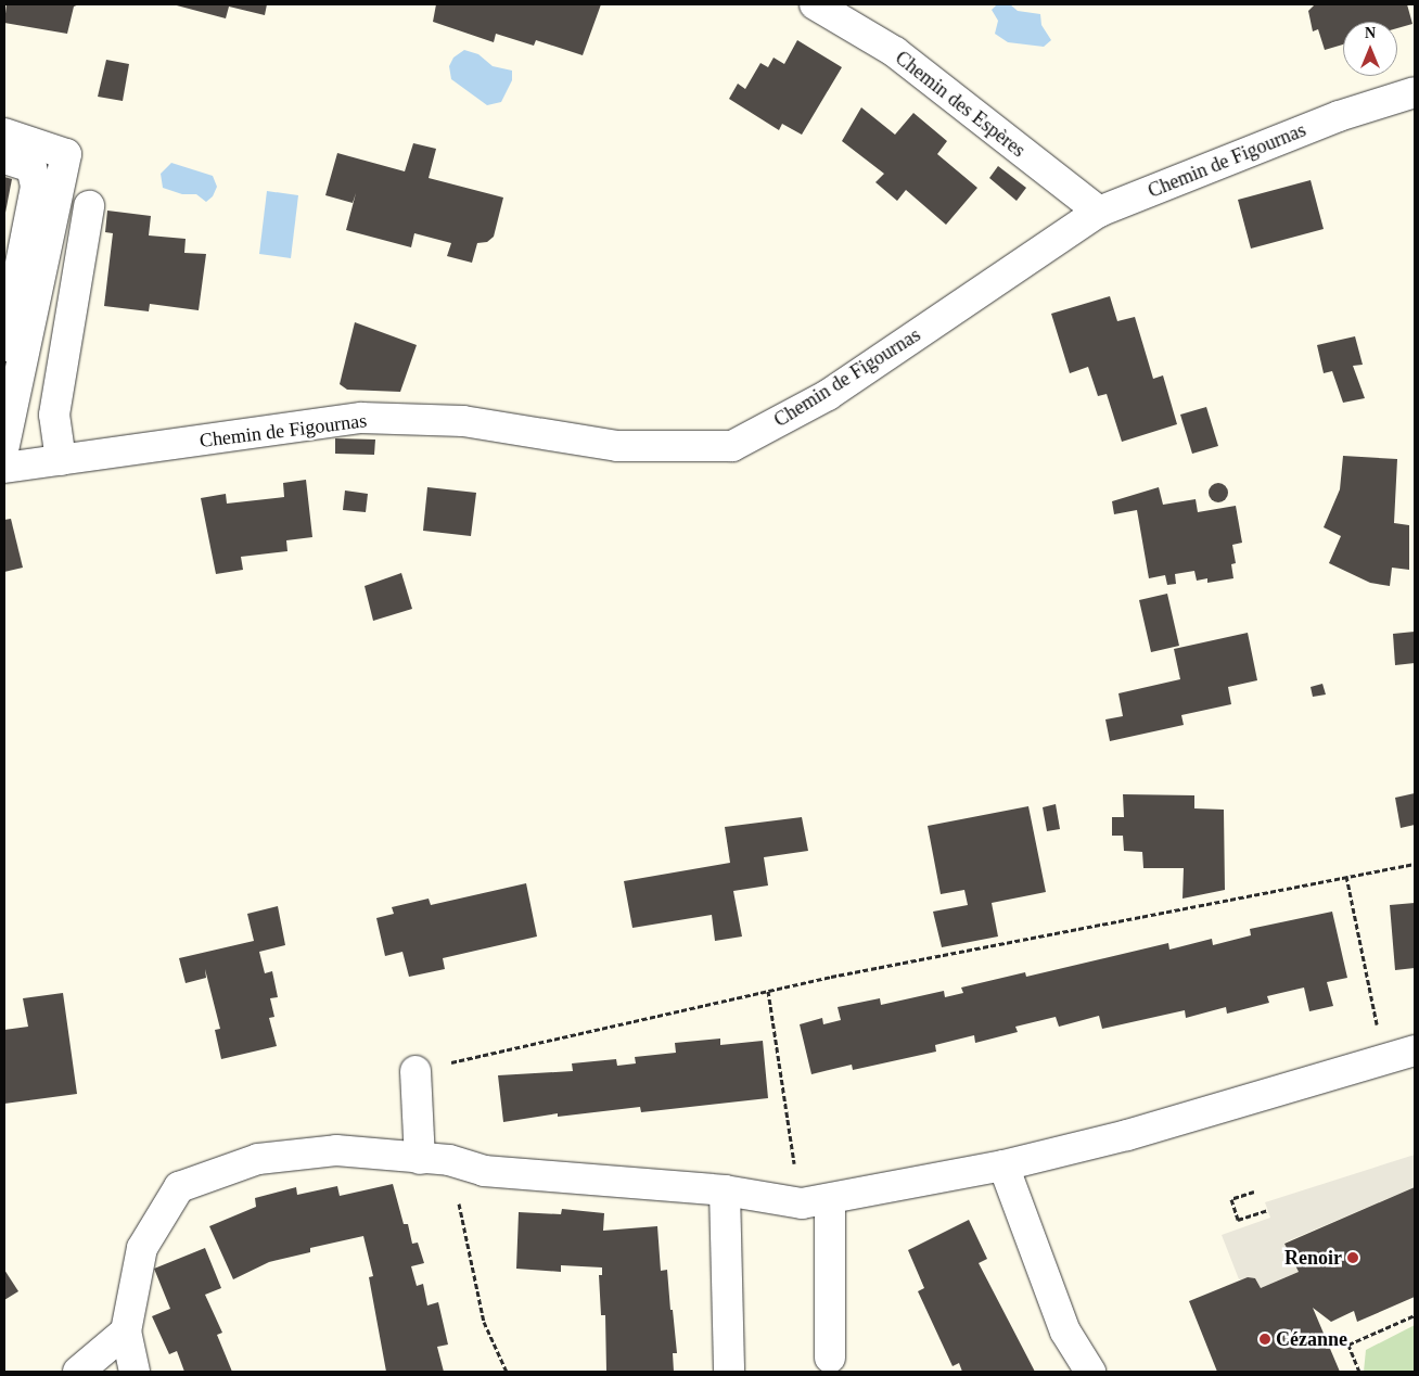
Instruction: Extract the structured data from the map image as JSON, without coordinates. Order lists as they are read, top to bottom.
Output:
{
  "streets": {
    "street": ["Chemin des Espères", "Chemin de Figournas"]
  },
  "crossings": [
    ["Chemin des Espères", "Chemin de Figournas"]
  ],
  "places": ["Renoir", "Cézanne"],
  "north": "top"
}
